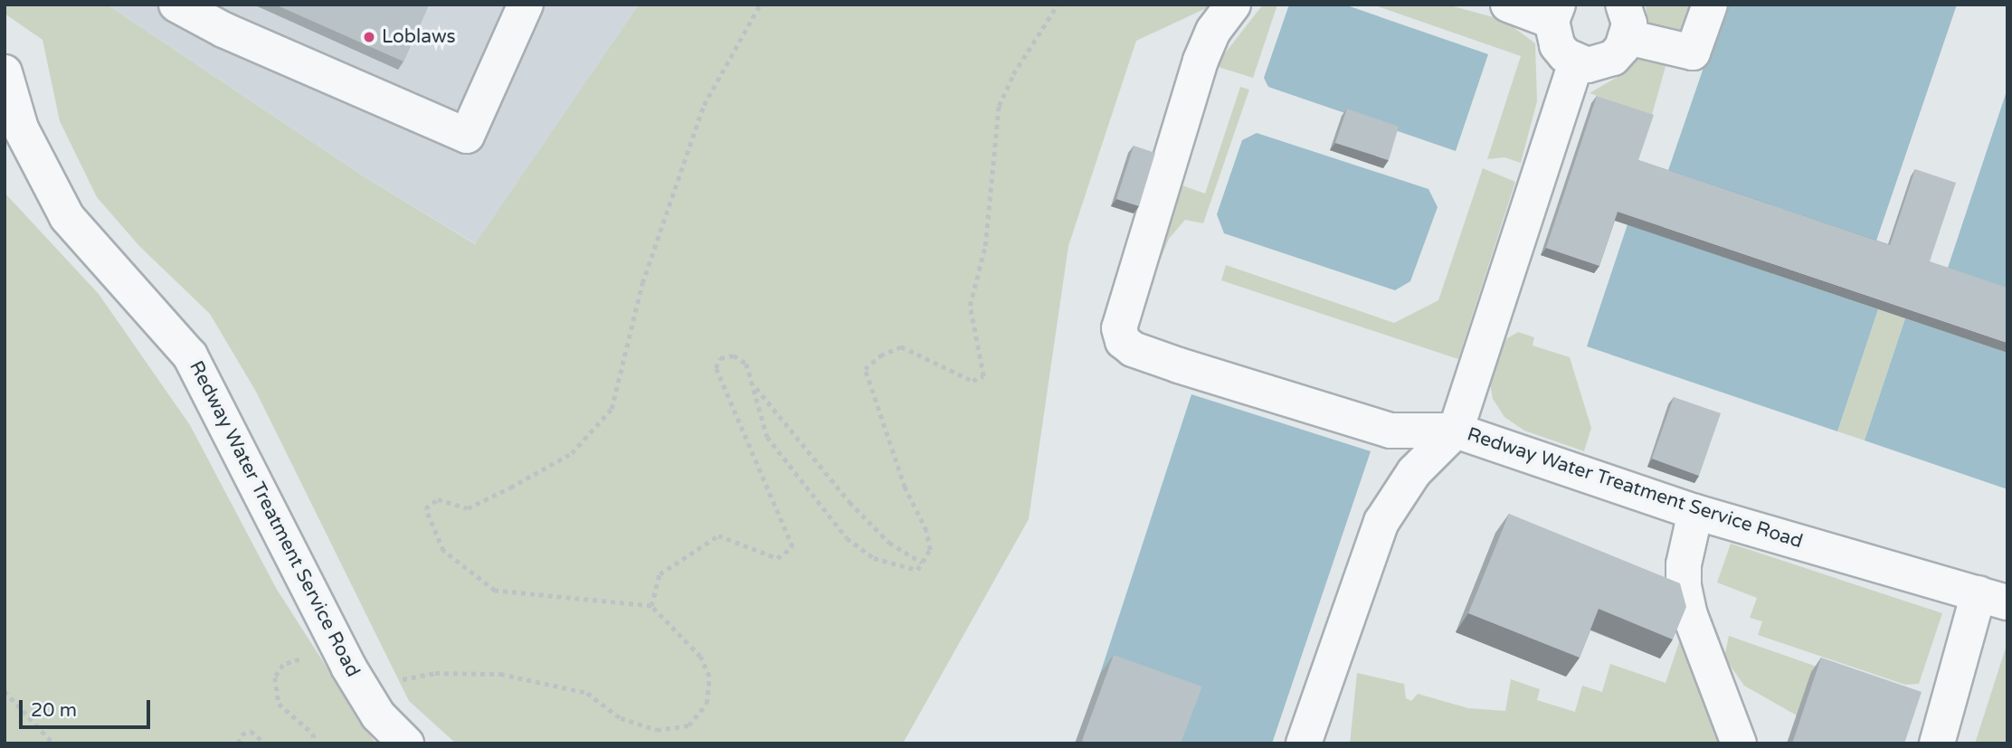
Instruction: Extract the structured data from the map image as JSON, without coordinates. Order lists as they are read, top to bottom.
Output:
{
  "streets": {
    "lane": ["Redway Water Treatment Service Road"]
  },
  "places": ["Loblaws"],
  "scale_bar": "20 m"
}
